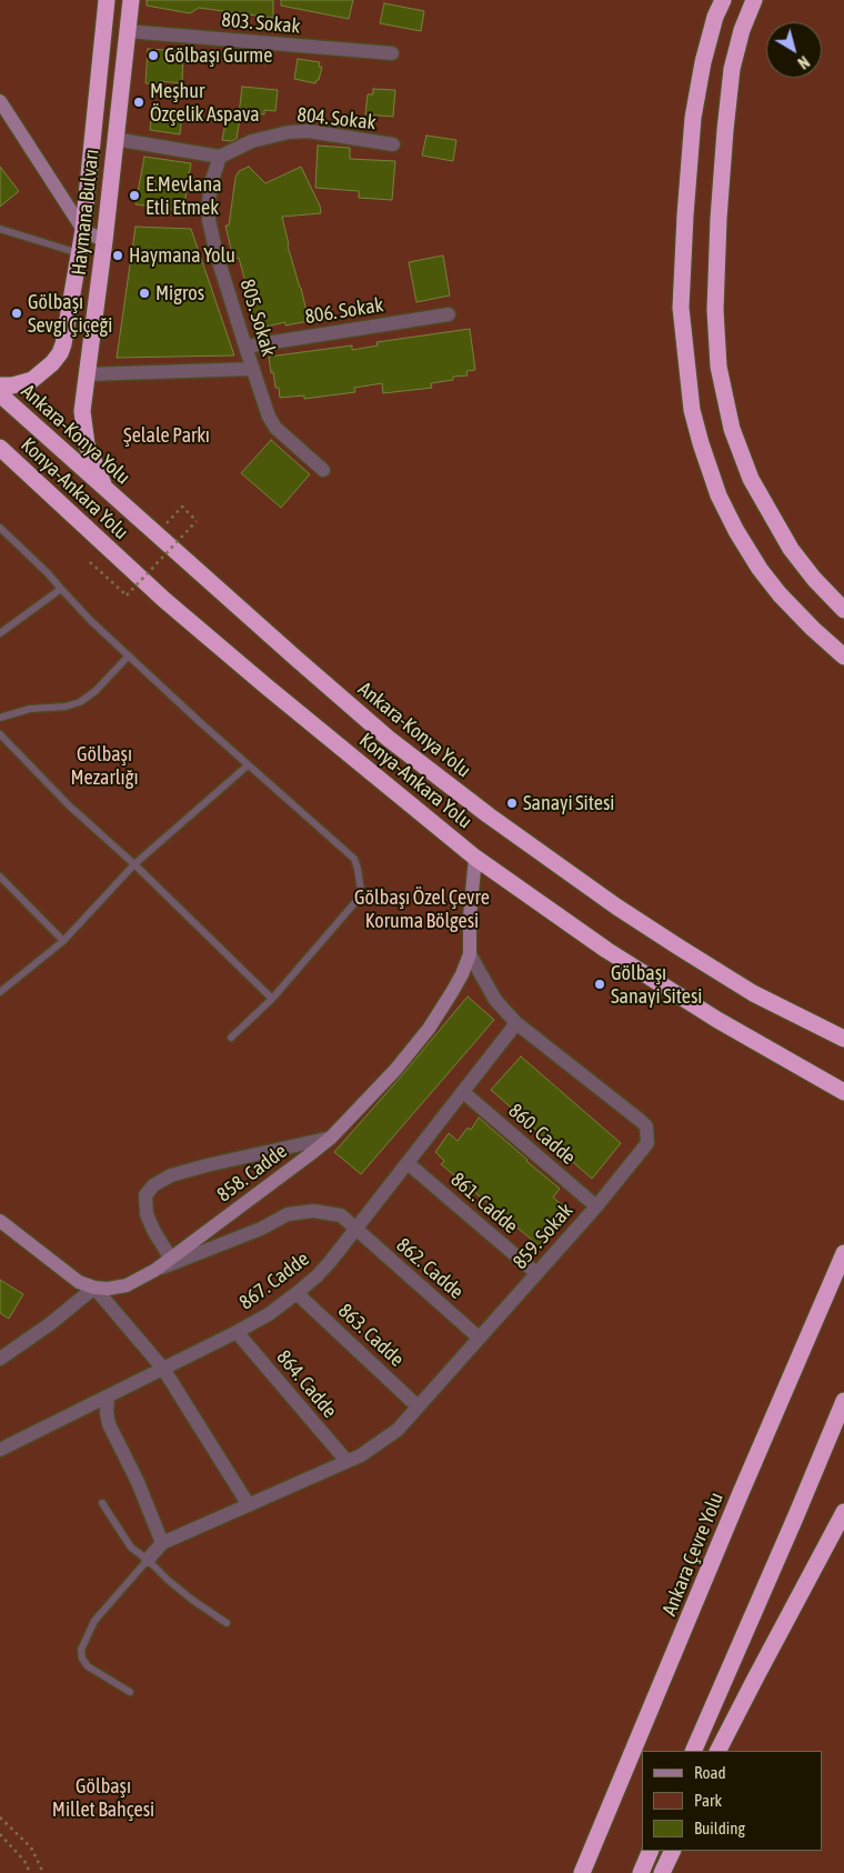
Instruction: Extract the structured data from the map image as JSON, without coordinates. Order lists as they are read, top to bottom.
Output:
{
  "streets": {
    "highway": [
      "Haymana Bulvarı",
      "Ankara-Konya Yolu",
      "Konya-Ankara Yolu",
      "Ankara Çevre Yolu"
    ],
    "street": [
      "803. Sokak",
      "804. Sokak",
      "806. Sokak",
      "805. Sokak",
      "860. Cadde",
      "858. Cadde",
      "861. Cadde",
      "859. Sokak",
      "862. Cadde",
      "867. Cadde",
      "863. Cadde",
      "864. Cadde"
    ]
  },
  "crossings": [
    ["803. Sokak", "Haymana Bulvarı"],
    ["804. Sokak", "805. Sokak"],
    ["Haymana Bulvarı", "Ankara-Konya Yolu"],
    ["806. Sokak", "805. Sokak"],
    ["Konya-Ankara Yolu", "859. Sokak"],
    ["860. Cadde", "859. Sokak"],
    ["860. Cadde", "867. Cadde"],
    ["858. Cadde", "859. Sokak"],
    ["858. Cadde", "862. Cadde"],
    ["861. Cadde", "859. Sokak"],
    ["861. Cadde", "867. Cadde"],
    ["859. Sokak", "862. Cadde"],
    ["859. Sokak", "867. Cadde"],
    ["859. Sokak", "863. Cadde"],
    ["859. Sokak", "864. Cadde"],
    ["862. Cadde", "867. Cadde"],
    ["867. Cadde", "863. Cadde"],
    ["867. Cadde", "864. Cadde"]
  ],
  "parks": [
    "Şelale Parkı",
    "Gölbaşı Mezarlığı",
    "Gölbaşı Özel Çevre Koruma Bölgesi",
    "Gölbaşı Millet Bahçesi"
  ],
  "places": [
    "Gölbaşı Gurme",
    "Meşhur Özçelik Aspava",
    "E.Mevlana Etli Etmek",
    "Haymana Yolu",
    "Migros",
    "Gölbaşı Sevgi Çiçeği",
    "Sanayi Sitesi",
    "Gölbaşı Sanayi Sitesi"
  ],
  "legend": ["Road", "Park", "Building"],
  "north": "bottom right"
}
